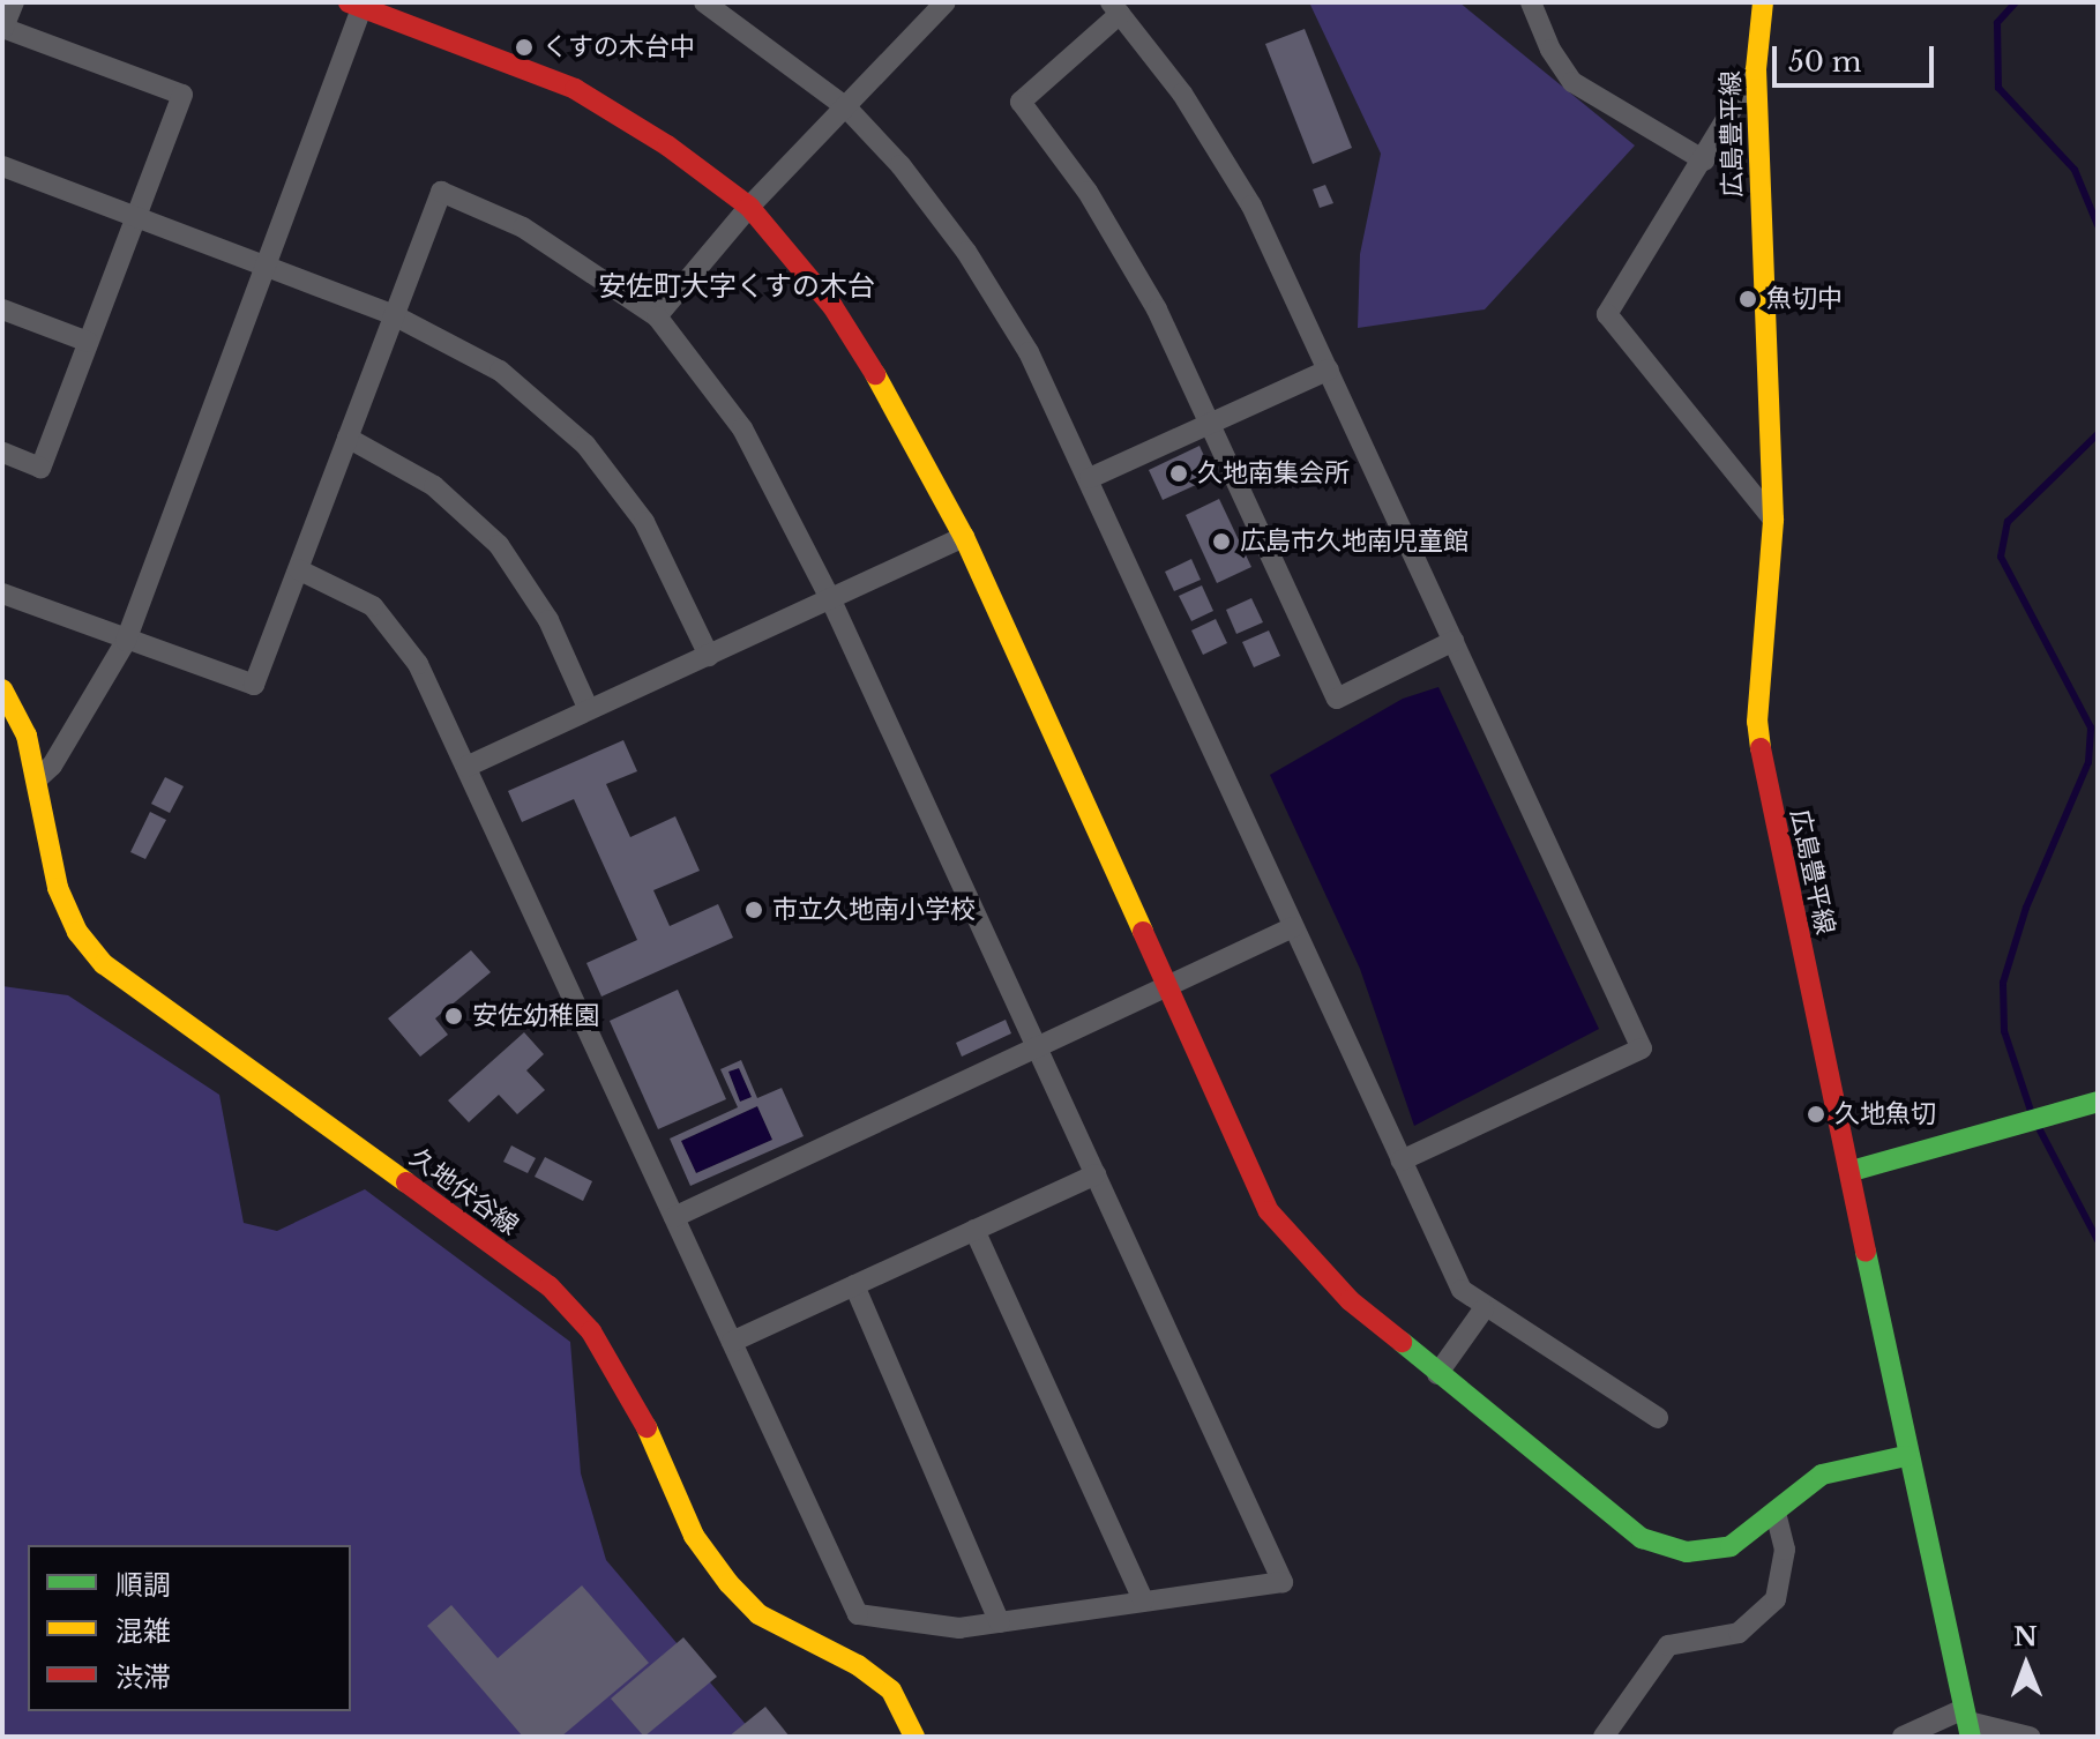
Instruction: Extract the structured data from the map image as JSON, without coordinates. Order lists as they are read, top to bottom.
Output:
{
  "streets": {
    "main road": ["広島豊平線", "久地伏谷線"]
  },
  "districts": ["安佐町大字くすの木台"],
  "places": [
    "くすの木台中",
    "魚切中",
    "久地南集会所",
    "広島市久地南児童館",
    "市立久地南小学校",
    "安佐幼稚園",
    "久地魚切"
  ],
  "legend": ["順調", "混雑", "渋滞"],
  "scale_bar": "50 m",
  "north": "top"
}
